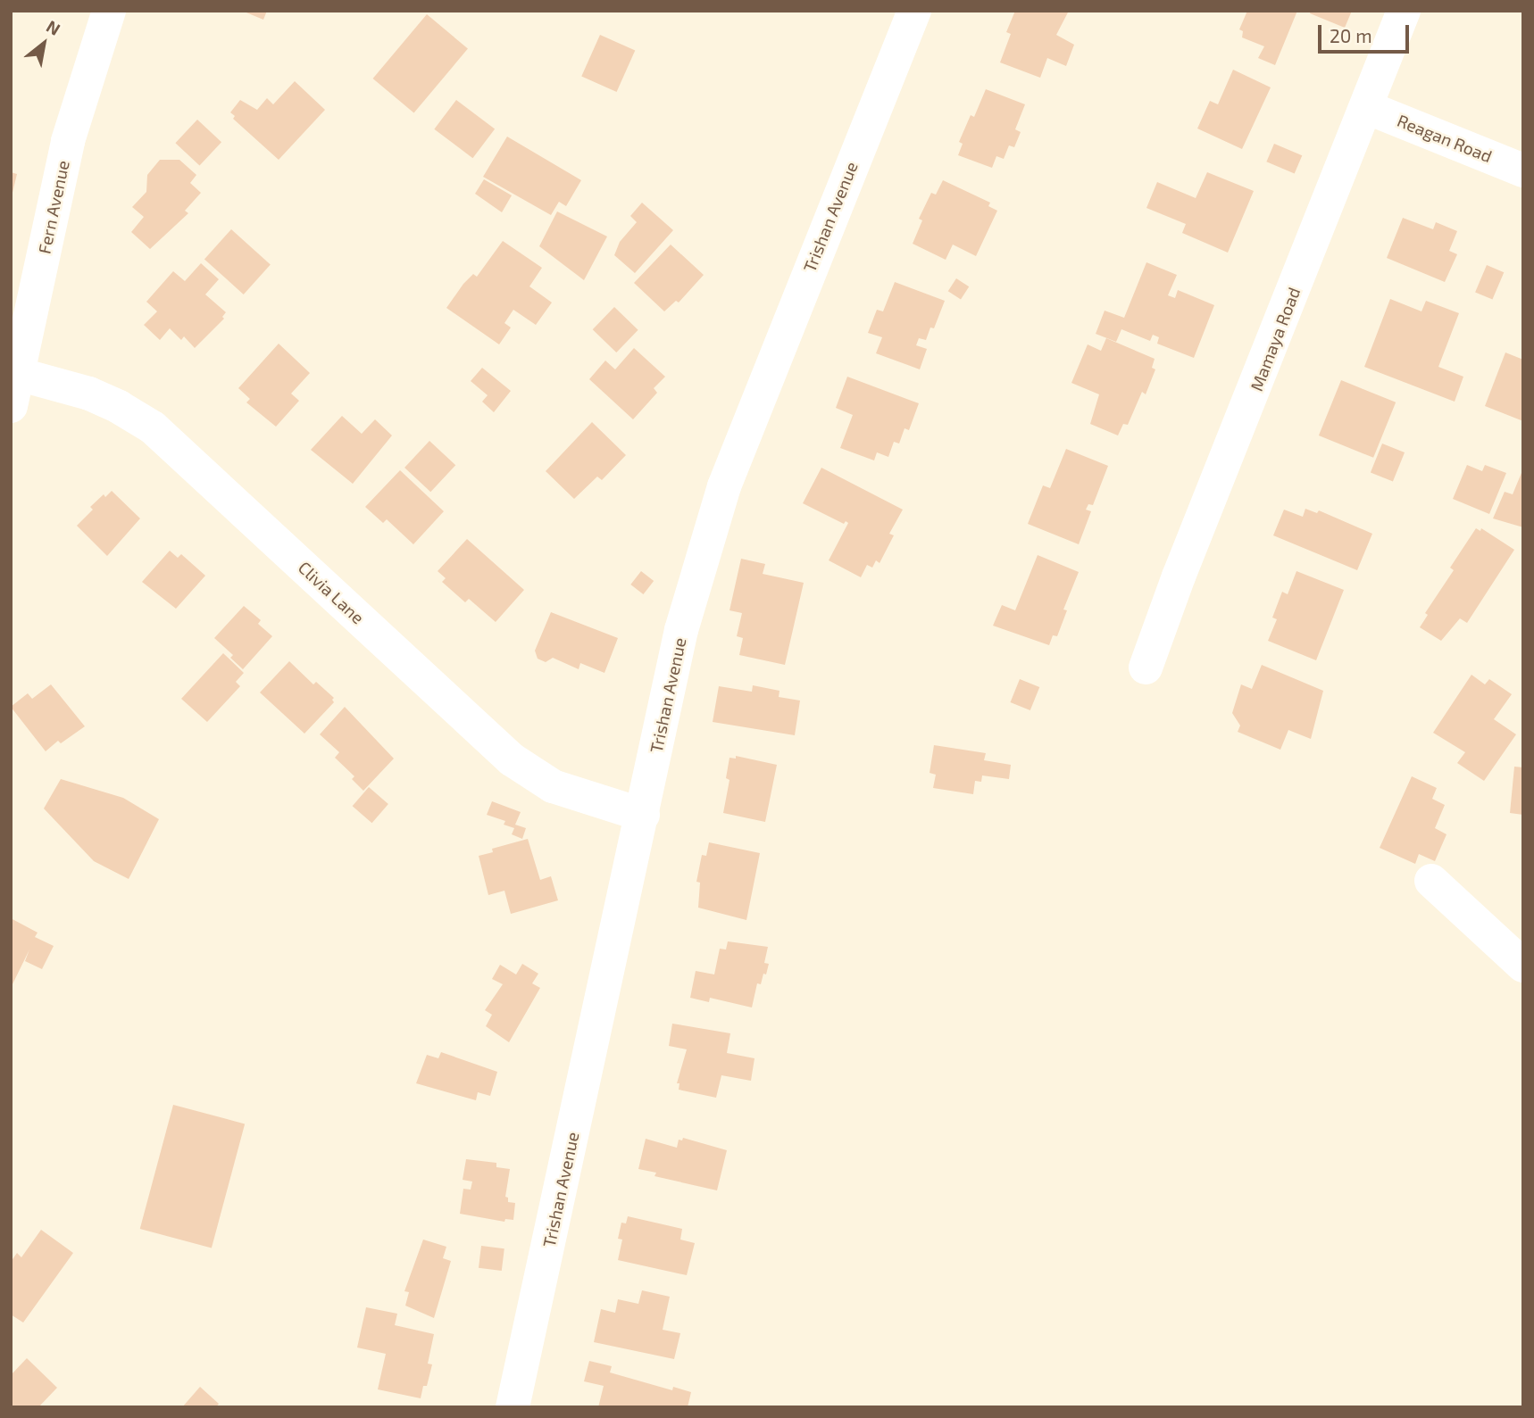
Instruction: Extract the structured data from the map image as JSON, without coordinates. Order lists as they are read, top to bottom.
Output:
{
  "streets": {
    "street": [
      "Reagan Road",
      "Fern Avenue",
      "Trishan Avenue",
      "Mamaya Road",
      "Clivia Lane"
    ]
  },
  "crossings": [
    ["Reagan Road", "Mamaya Road"],
    ["Fern Avenue", "Clivia Lane"],
    ["Trishan Avenue", "Clivia Lane"]
  ],
  "scale_bar": "20 m",
  "north": "top right"
}
